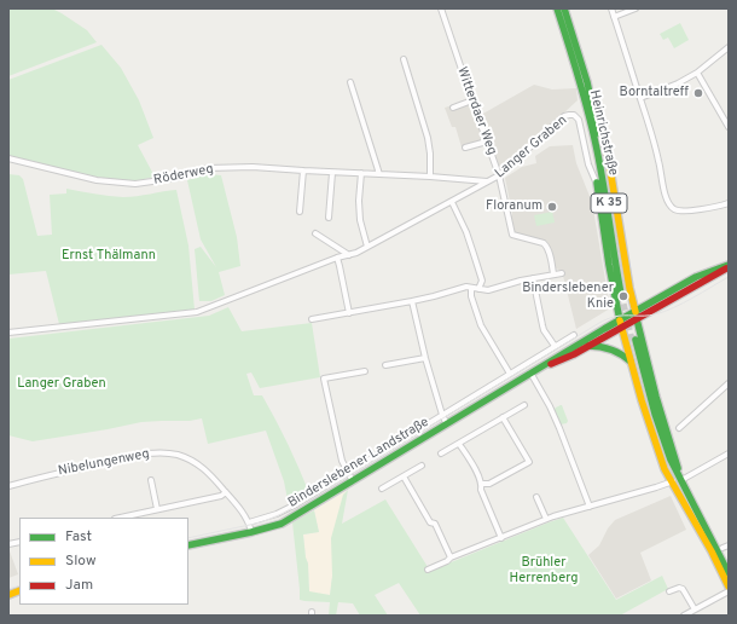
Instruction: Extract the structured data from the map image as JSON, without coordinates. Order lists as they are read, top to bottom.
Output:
{
  "streets": {
    "main road": ["Heinrichstraße", "K 35", "Binderslebener Landstraße"],
    "street": [
      "Witterdaer Weg",
      "Langer Graben",
      "Röderweg",
      "Nibelungenweg"
    ]
  },
  "crossings": [
    ["Witterdaer Weg", "Langer Graben"],
    ["Heinrichstraße", "K 35"],
    ["Langer Graben", "Röderweg"],
    ["Langer Graben", "K 35"],
    ["K 35", "Binderslebener Landstraße"],
    ["Nibelungenweg", "Binderslebener Landstraße"]
  ],
  "parks": ["Ernst Thälmann", "Langer Graben", "Brühler Herrenberg"],
  "places": ["Borntaltreff", "Floranum", "Binderslebener Knie"],
  "legend": ["Fast", "Slow", "Jam"]
}
